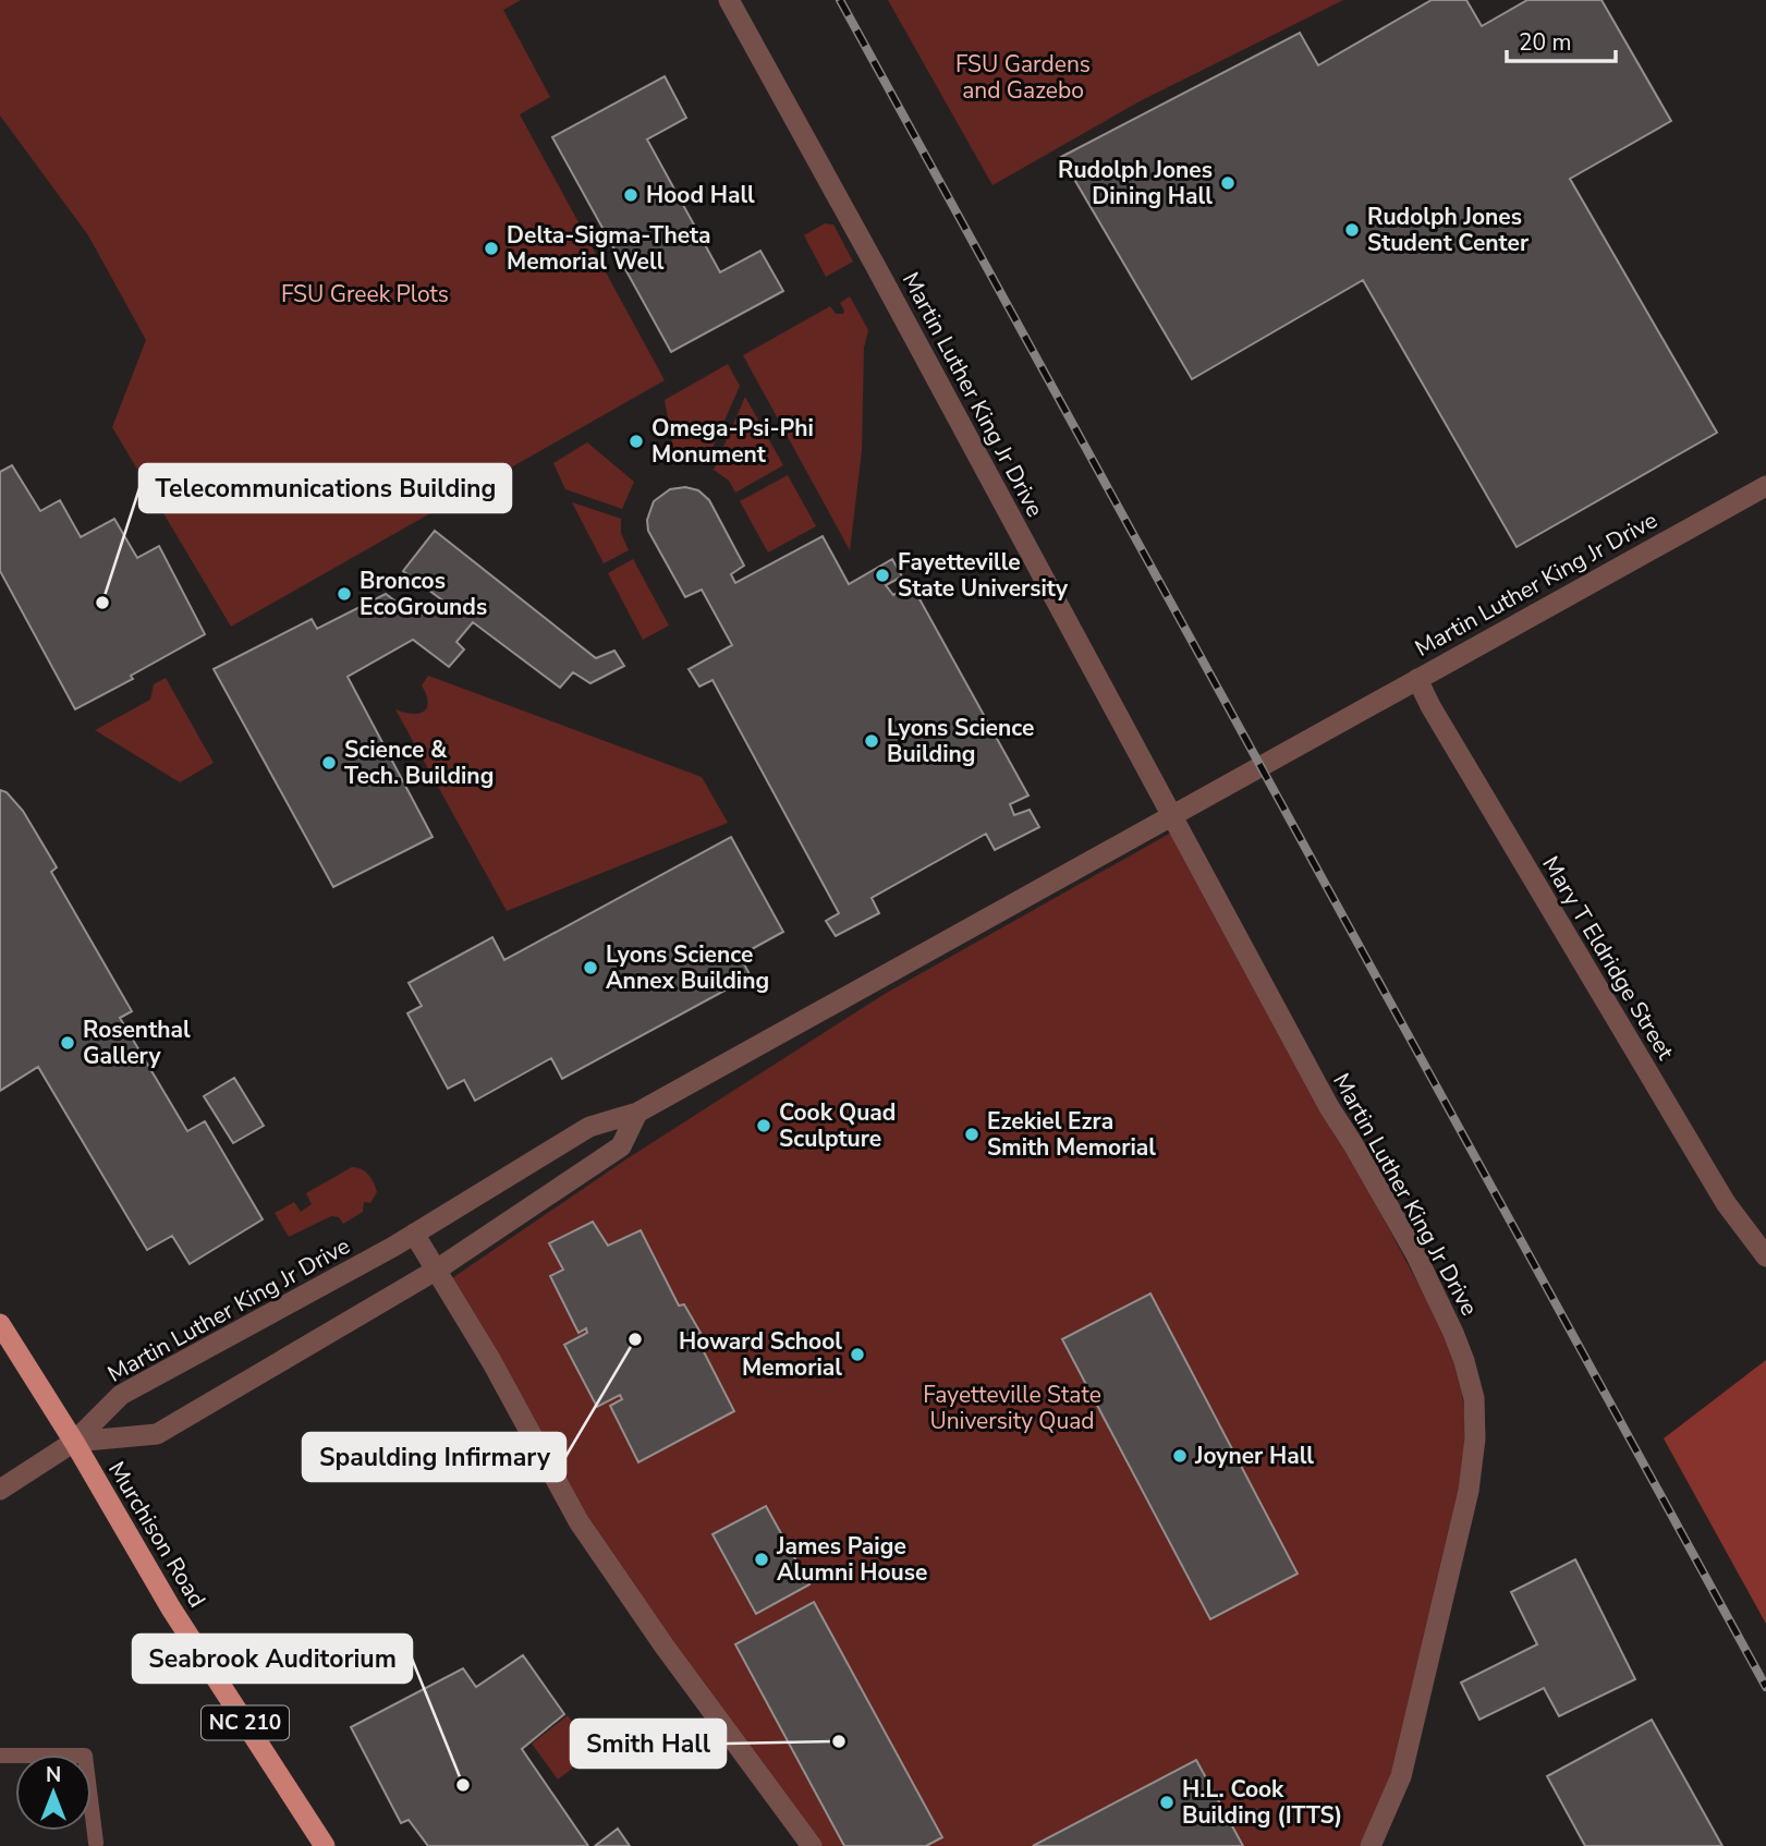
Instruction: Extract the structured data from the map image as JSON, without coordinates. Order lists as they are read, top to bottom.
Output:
{
  "streets": {
    "main road": ["Murchison Road", "NC 210"],
    "street": ["Martin Luther King Jr Drive", "Mary T Eldridge Street"]
  },
  "crossings": [
    ["Martin Luther King Jr Drive", "Mary T Eldridge Street"],
    ["Martin Luther King Jr Drive", "Murchison Road"]
  ],
  "parks": ["FSU Gardens and Gazebo", "FSU Greek Plots", "Fayetteville State University Quad"],
  "places": [
    "Rudolph Jones Dining Hall",
    "Hood Hall",
    "Rudolph Jones Student Center",
    "Delta-Sigma-Theta Memorial Well",
    "Omega-Psi-Phi Monument",
    "Fayetteville State University",
    "Broncos EcoGrounds",
    "Telecommunications Building",
    "Lyons Science Building",
    "Science & Tech. Building",
    "Lyons Science Annex Building",
    "Rosenthal Gallery",
    "Cook Quad Sculpture",
    "Ezekiel Ezra Smith Memorial",
    "Spaulding Infirmary",
    "Howard School Memorial",
    "Joyner Hall",
    "James Paige Alumni House",
    "Smith Hall",
    "Seabrook Auditorium",
    "H.L. Cook Building (ITTS)"
  ],
  "scale_bar": "20 m",
  "north": "top"
}
